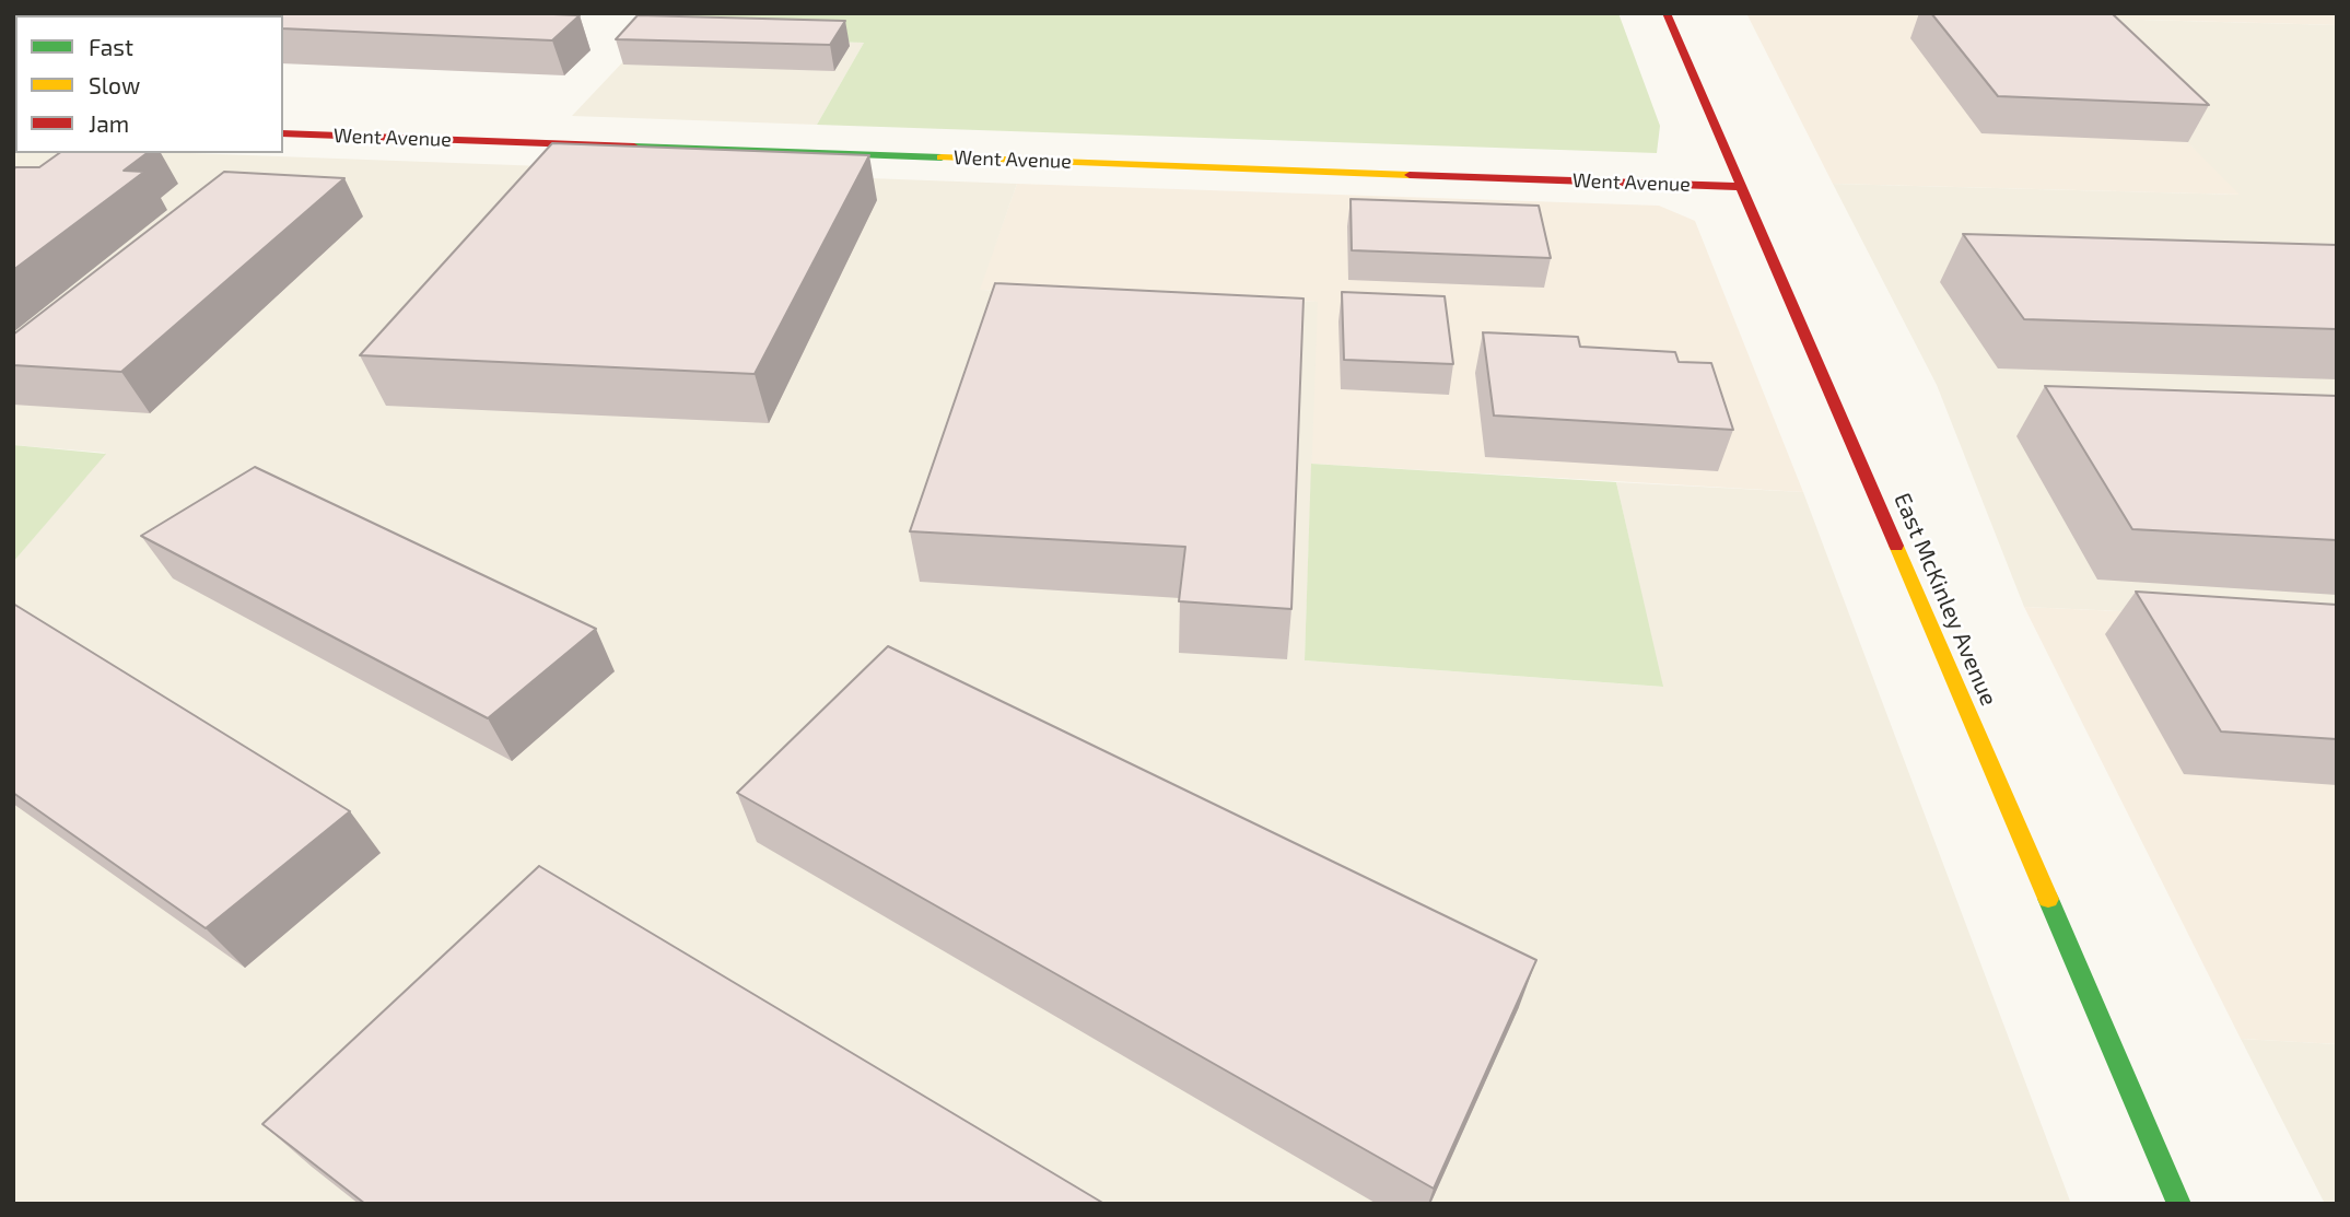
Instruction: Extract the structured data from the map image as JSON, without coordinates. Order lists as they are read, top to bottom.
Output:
{
  "streets": {
    "street": ["Went Avenue", "East McKinley Avenue"]
  },
  "crossings": [
    ["Went Avenue", "East McKinley Avenue"]
  ],
  "legend": ["Fast", "Slow", "Jam"]
}
